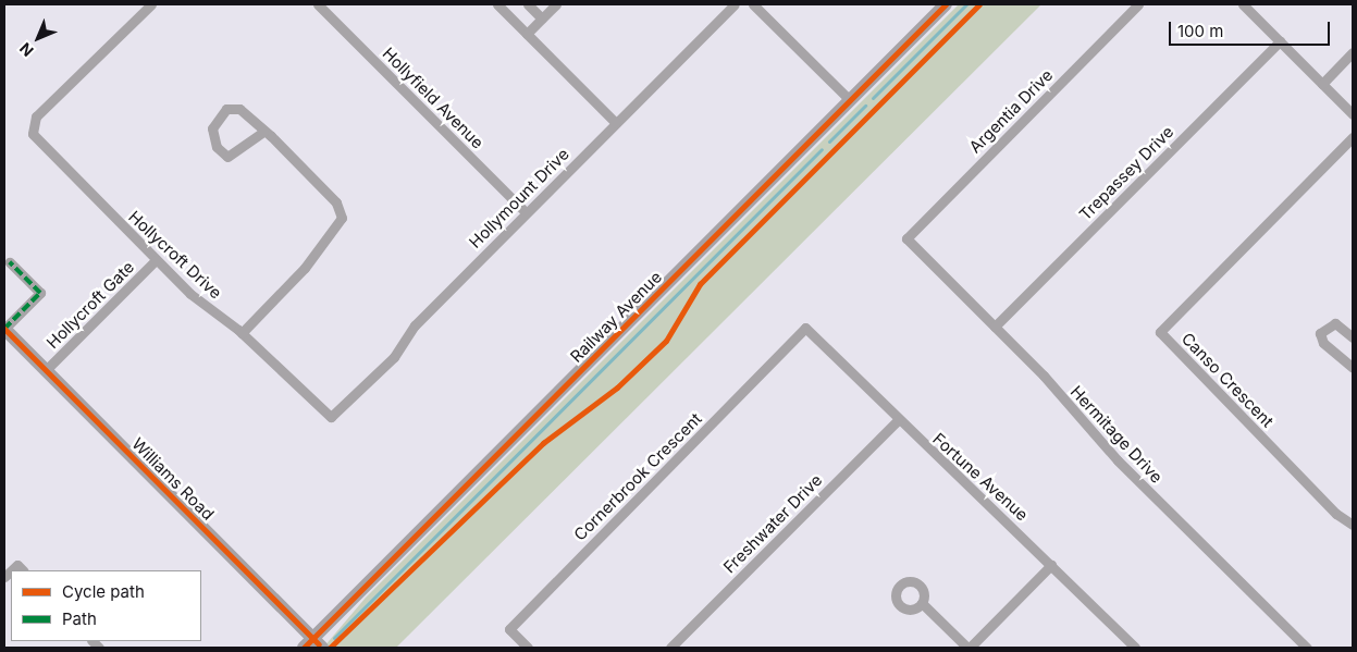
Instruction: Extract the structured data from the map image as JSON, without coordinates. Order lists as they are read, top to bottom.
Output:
{
  "streets": {
    "main road": ["Railway Avenue", "Williams Road"],
    "street": [
      "Hollyfield Avenue",
      "Argentia Drive",
      "Trepassey Drive",
      "Hollymount Drive",
      "Hollycroft Drive",
      "Hollycroft Gate",
      "Canso Crescent",
      "Hermitage Drive",
      "Cornerbrook Crescent",
      "Fortune Avenue",
      "Freshwater Drive"
    ]
  },
  "crossings": [
    ["Hollyfield Avenue", "Hollymount Drive"],
    ["Argentia Drive", "Hermitage Drive"],
    ["Trepassey Drive", "Hermitage Drive"],
    ["Hollymount Drive", "Hollycroft Drive"],
    ["Hollycroft Drive", "Hollycroft Gate"],
    ["Hollycroft Gate", "Williams Road"],
    ["Railway Avenue", "Williams Road"],
    ["Cornerbrook Crescent", "Fortune Avenue"],
    ["Fortune Avenue", "Freshwater Drive"]
  ],
  "legend": ["Cycle path", "Path"],
  "scale_bar": "100 m",
  "north": "bottom left"
}
